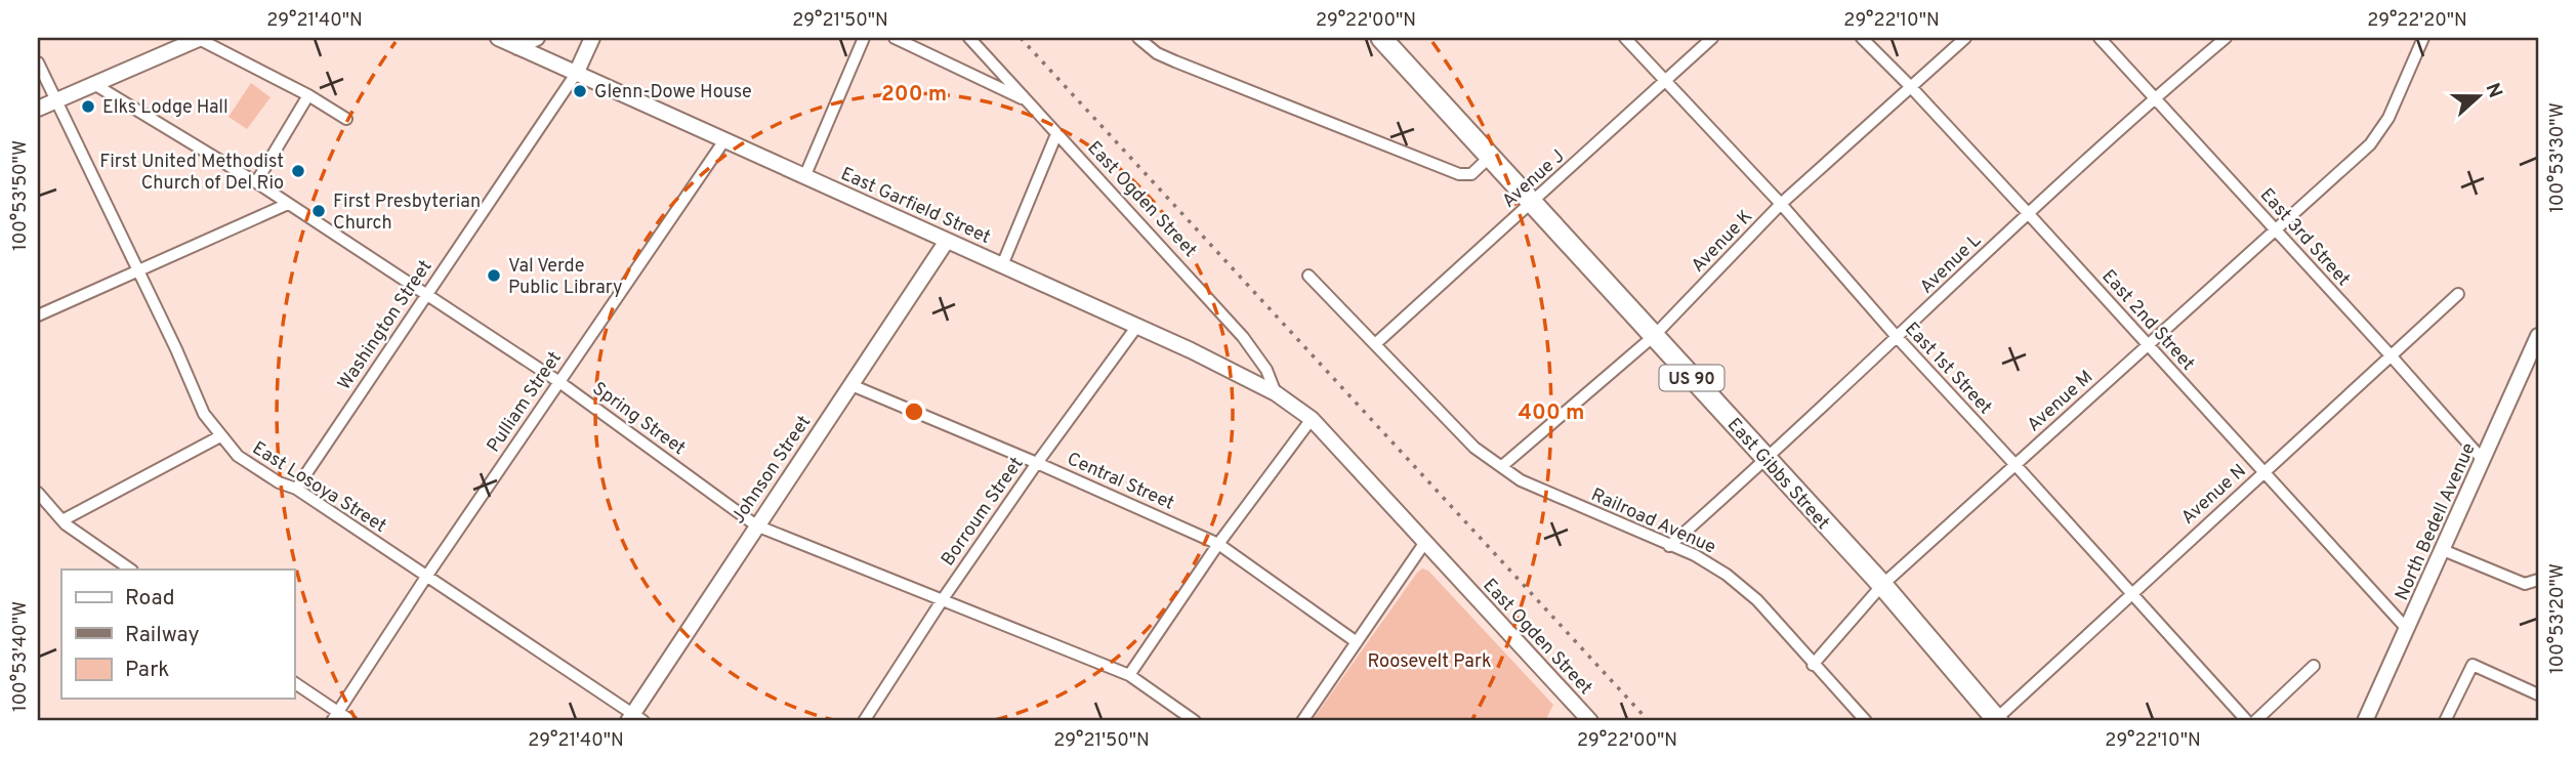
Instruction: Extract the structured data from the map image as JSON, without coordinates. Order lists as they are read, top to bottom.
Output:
{
  "streets": {
    "highway": ["US 90", "East Gibbs Street"],
    "main road": [
      "East Ogden Street",
      "East Garfield Street",
      "Johnson Street",
      "North Bedell Avenue"
    ],
    "street": [
      "Avenue J",
      "East 3rd Street",
      "Avenue K",
      "Avenue L",
      "East 2nd Street",
      "Washington Street",
      "East 1st Street",
      "Avenue M",
      "Pulliam Street",
      "Spring Street",
      "Central Street",
      "East Losoya Street",
      "Avenue N",
      "Borroum Street",
      "Railroad Avenue"
    ]
  },
  "crossings": [
    ["Avenue J", "East 1st Street"],
    ["Avenue J", "East Gibbs Street"],
    ["Avenue J", "Railroad Avenue"],
    ["East Ogden Street", "East Garfield Street"],
    ["East Garfield Street", "Washington Street"],
    ["East Garfield Street", "Pulliam Street"],
    ["East Garfield Street", "Johnson Street"],
    ["East Garfield Street", "Borroum Street"],
    ["East 3rd Street", "Avenue L"],
    ["East 3rd Street", "Avenue M"],
    ["East 3rd Street", "Avenue N"],
    ["East 3rd Street", "North Bedell Avenue"],
    ["Avenue K", "East 2nd Street"],
    ["Avenue K", "East 1st Street"],
    ["Avenue K", "East Gibbs Street"],
    ["Avenue K", "Railroad Avenue"],
    ["Avenue L", "East 2nd Street"],
    ["Avenue L", "East 1st Street"],
    ["Avenue L", "East Gibbs Street"],
    ["Avenue L", "Railroad Avenue"],
    ["East 2nd Street", "Avenue M"],
    ["East 2nd Street", "Avenue N"],
    ["East 2nd Street", "North Bedell Avenue"],
    ["Washington Street", "Spring Street"],
    ["Washington Street", "East Losoya Street"],
    ["East 1st Street", "Avenue M"],
    ["East 1st Street", "Avenue N"],
    ["Avenue M", "East Gibbs Street"],
    ["Avenue M", "Railroad Avenue"],
    ["Pulliam Street", "Spring Street"],
    ["Pulliam Street", "East Losoya Street"],
    ["Spring Street", "Johnson Street"],
    ["Spring Street", "Borroum Street"],
    ["Johnson Street", "Central Street"],
    ["Johnson Street", "East Losoya Street"],
    ["East Gibbs Street", "Avenue N"],
    ["Central Street", "Borroum Street"]
  ],
  "parks": ["Roosevelt Park"],
  "places": [
    "Glenn-Dowe House",
    "Elks Lodge Hall",
    "First United Methodist Church of Del Rio",
    "First Presbyterian Church",
    "Val Verde Public Library"
  ],
  "legend": ["Road", "Railway", "Park"],
  "north": "right",
  "coordinates": [
    "29°21'40\"N",
    "29°21'50\"N",
    "29°22'00\"N",
    "29°22'10\"N",
    "29°22'20\"N",
    "100°53'30\"W",
    "100°53'50\"W",
    "100°53'20\"W",
    "100°53'40\"W"
  ],
  "rings": ["200 m", "400 m"]
}
